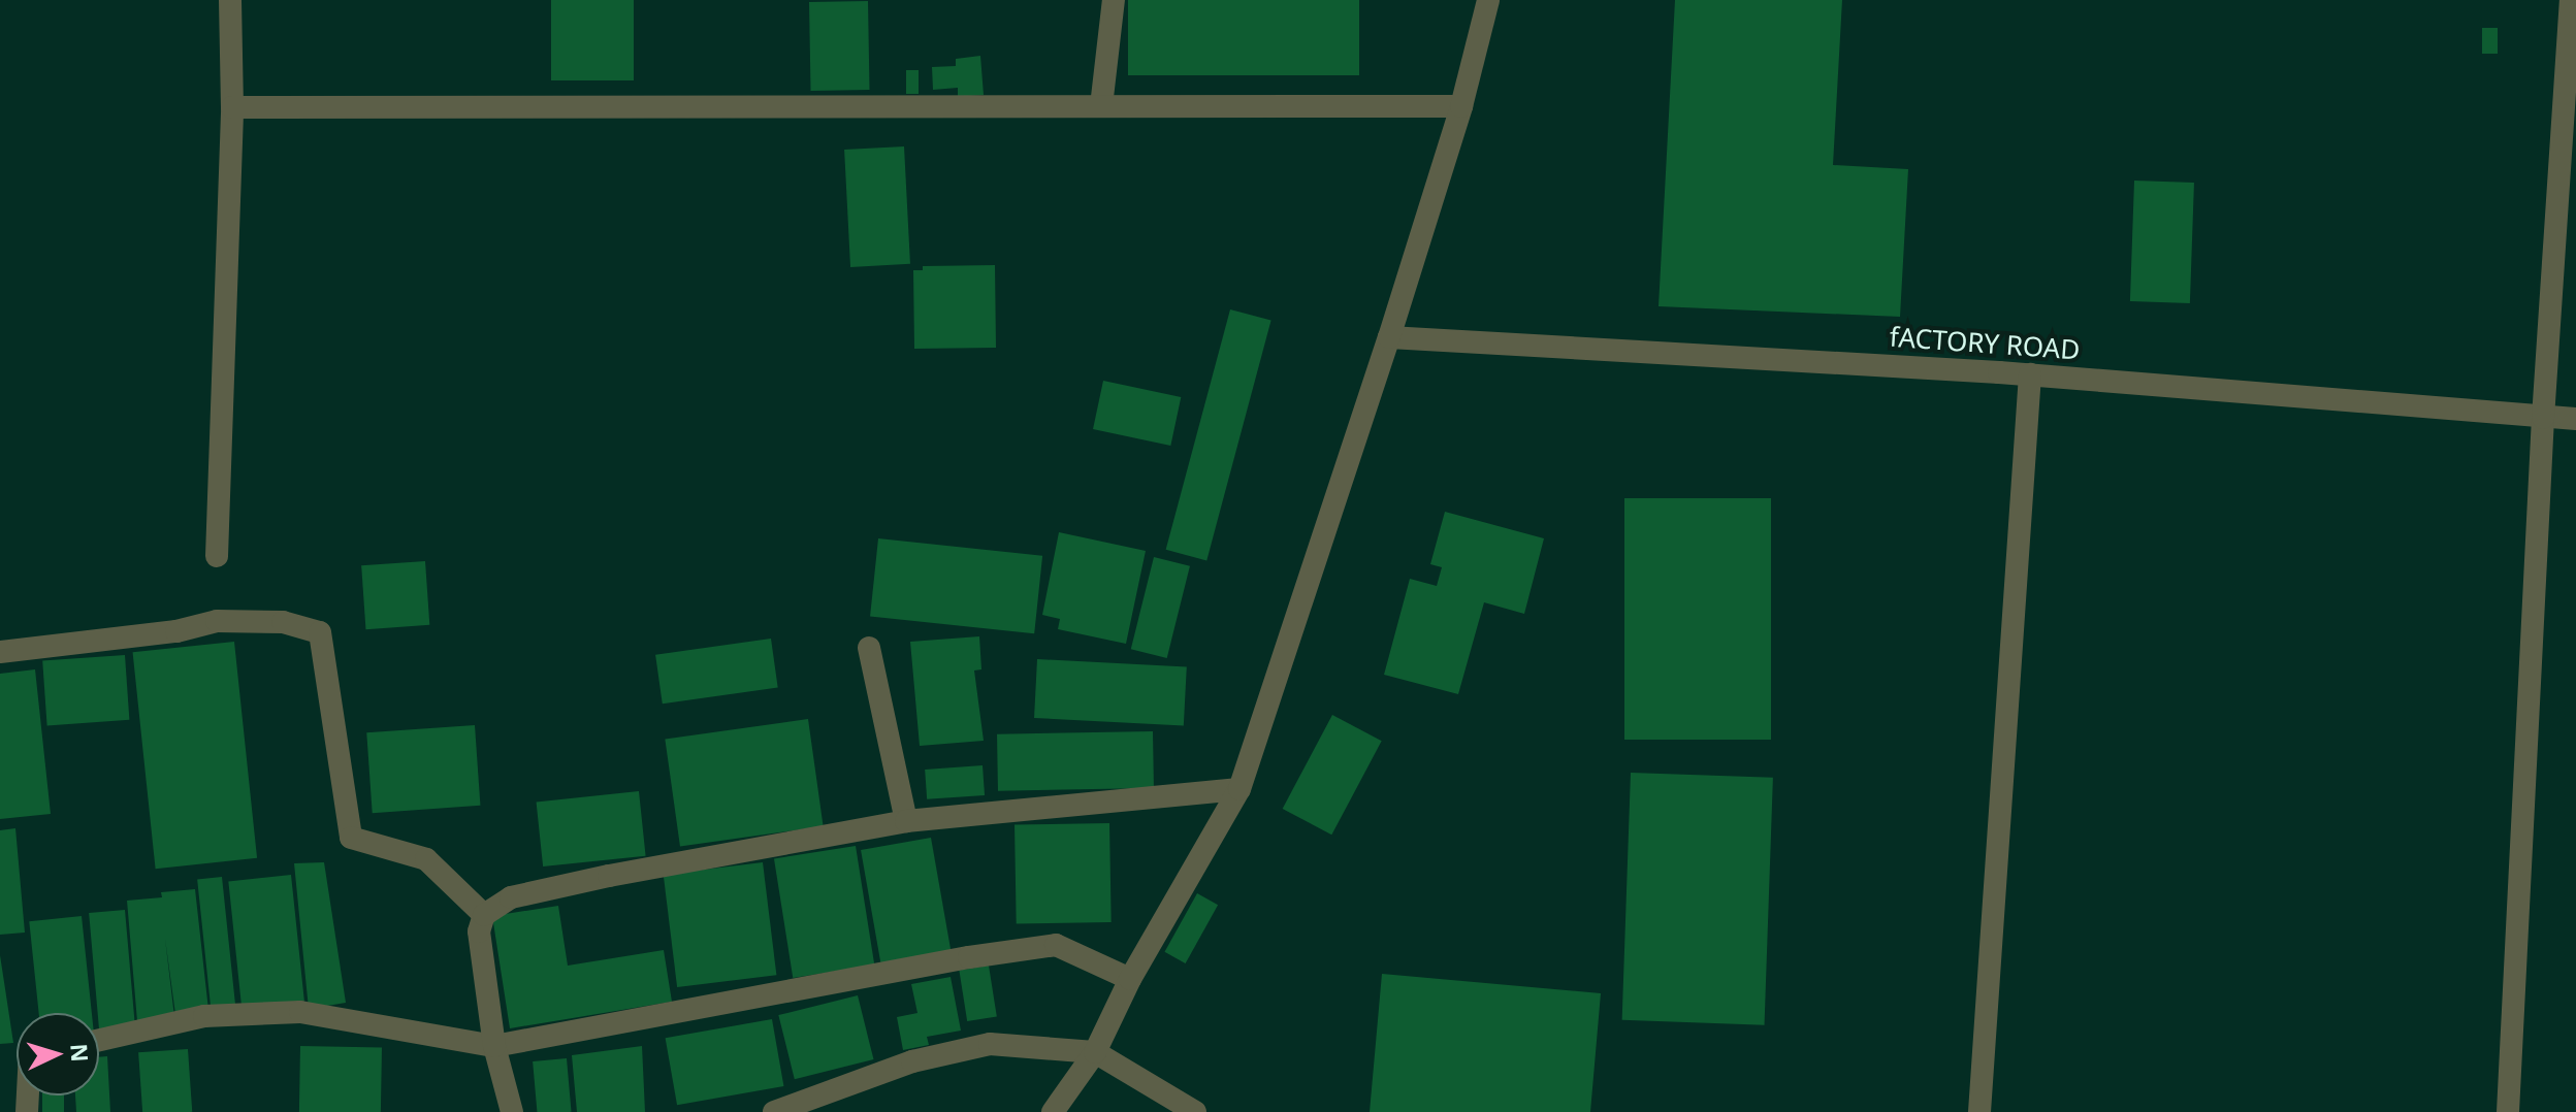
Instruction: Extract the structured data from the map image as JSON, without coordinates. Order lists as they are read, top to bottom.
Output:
{
  "streets": {
    "street": ["fACTORY ROAD"]
  },
  "north": "right"
}
